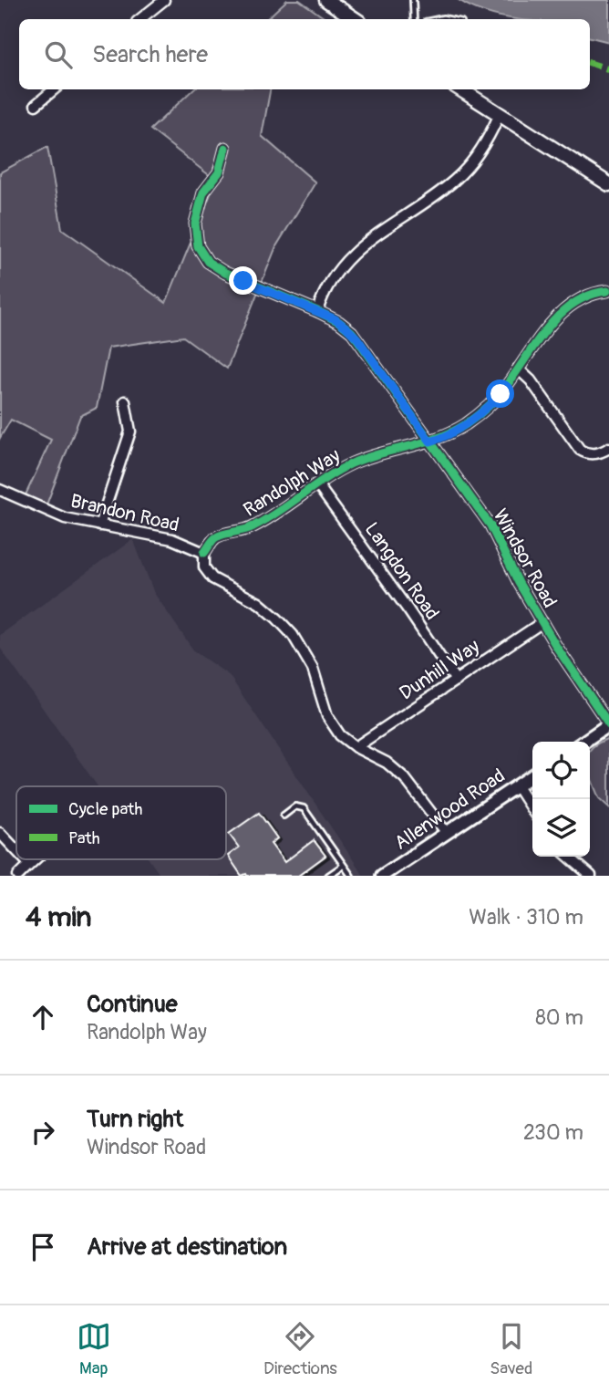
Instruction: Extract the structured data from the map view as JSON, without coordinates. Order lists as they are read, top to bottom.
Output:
{
  "streets": {
    "street": [
      "Randolph Way",
      "Brandon Road",
      "Windsor Road",
      "Langdon Road",
      "Dunhill Way",
      "Allenwood Road"
    ]
  },
  "crossings": [
    ["Randolph Way", "Brandon Road"],
    ["Randolph Way", "Windsor Road"],
    ["Randolph Way", "Langdon Road"],
    ["Windsor Road", "Dunhill Way"],
    ["Langdon Road", "Dunhill Way"]
  ],
  "legend": ["Cycle path", "Path"],
  "page": {
    "search": "Search here",
    "heading": ["4 min", "Walk · 310 m"],
    "list": [
      ["Continue", "Randolph Way", "80 m"],
      ["Turn right", "Windsor Road", "230 m"],
      "Arrive at destination"
    ],
    "nav": ["Map", "Directions", "Saved"]
  }
}
